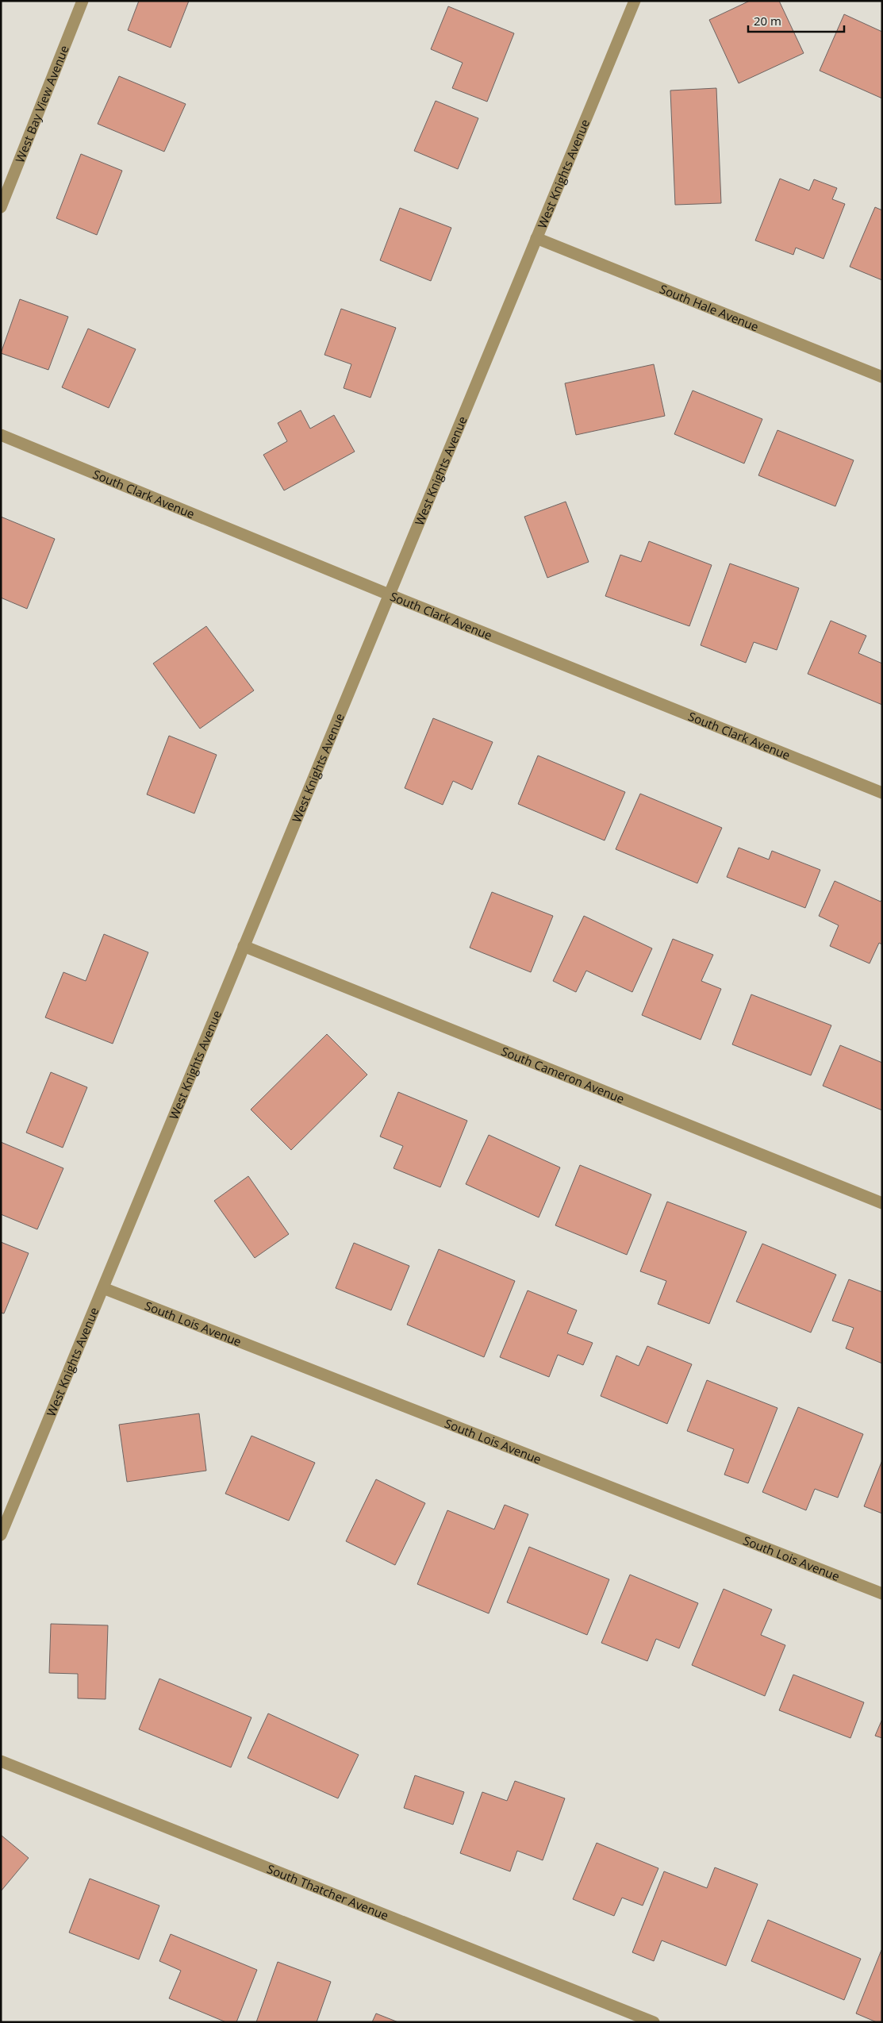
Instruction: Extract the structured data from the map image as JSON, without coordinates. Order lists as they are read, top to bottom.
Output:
{
  "streets": {
    "street": [
      "West Bay View Avenue",
      "West Knights Avenue",
      "South Hale Avenue",
      "South Clark Avenue",
      "South Cameron Avenue",
      "South Lois Avenue",
      "South Thatcher Avenue"
    ]
  },
  "crossings": [
    ["West Knights Avenue", "South Hale Avenue"],
    ["West Knights Avenue", "South Clark Avenue"],
    ["West Knights Avenue", "South Cameron Avenue"],
    ["West Knights Avenue", "South Lois Avenue"]
  ],
  "scale_bar": "20 m"
}
